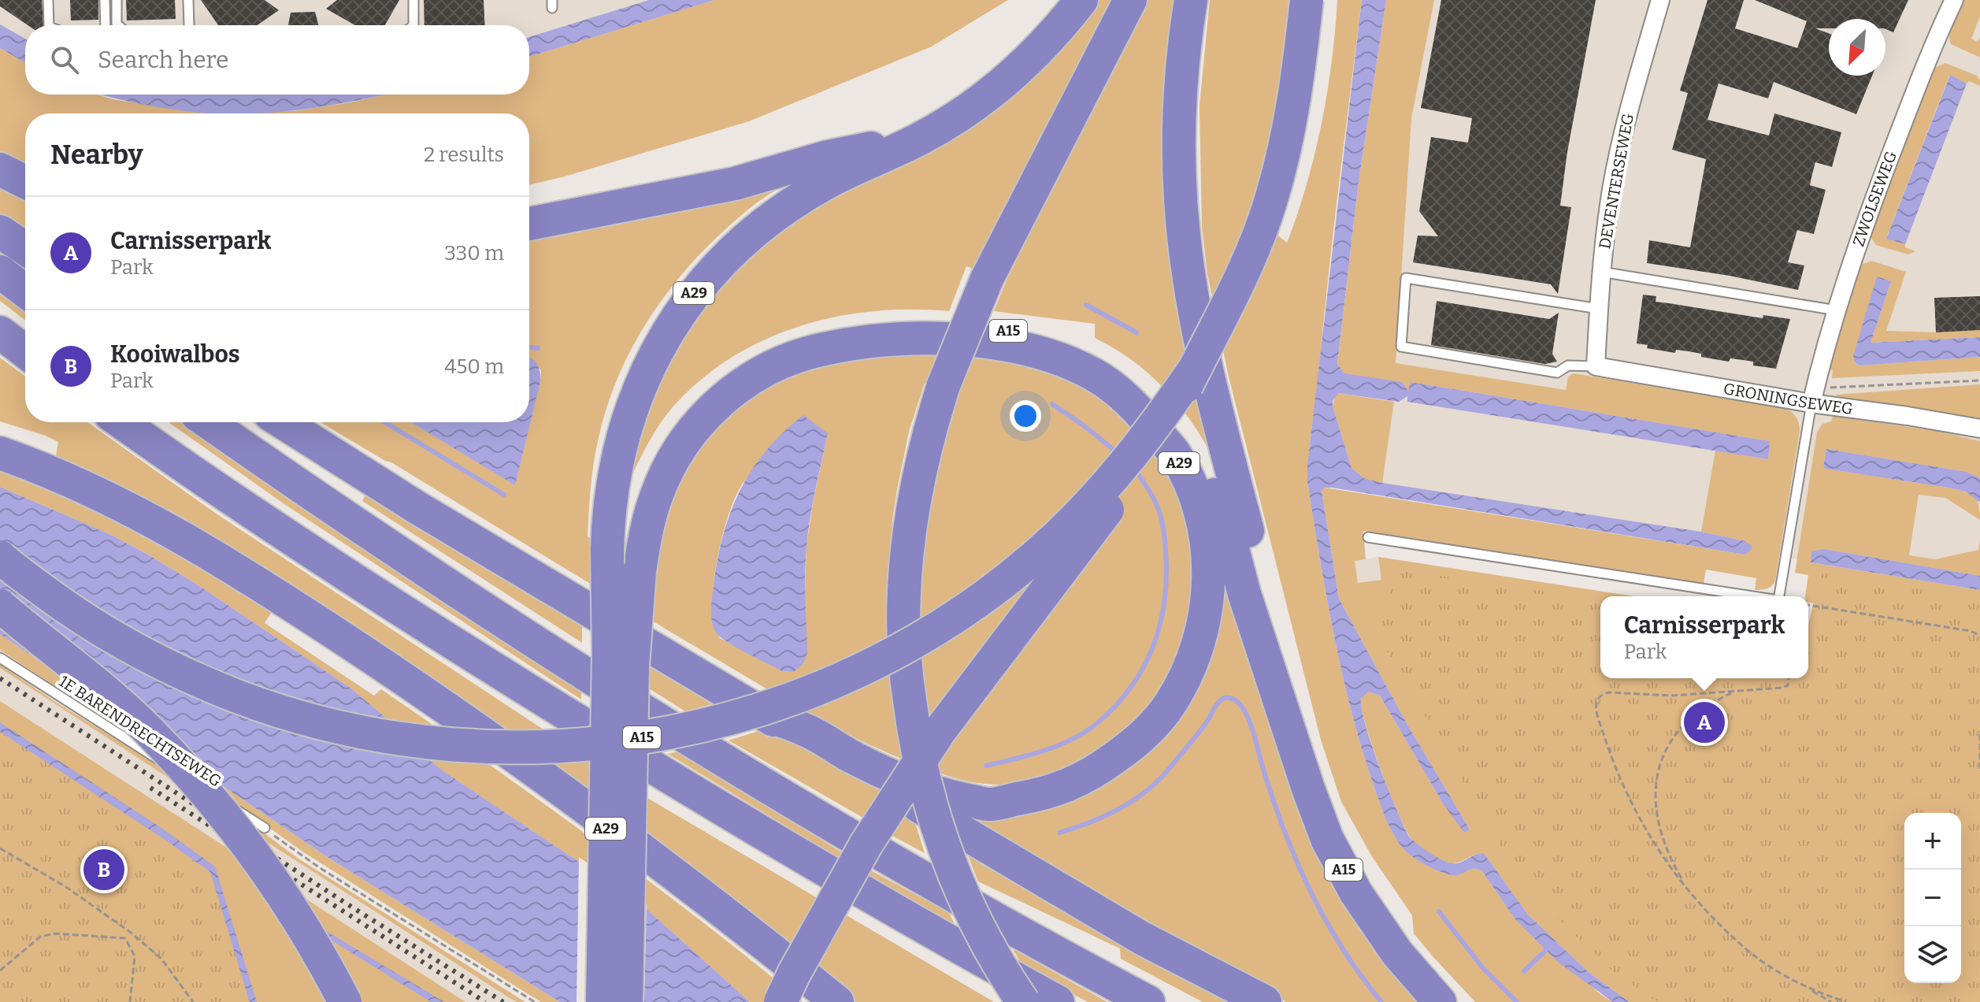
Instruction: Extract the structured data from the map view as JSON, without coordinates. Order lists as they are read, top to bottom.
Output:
{
  "streets": {
    "highway": ["A29", "A15"],
    "street": ["DEVENTERSEWEG", "ZWOLSEWEG", "GRONINGSEWEG"],
    "lane": ["1E BARENDRECHTSEWEG"]
  },
  "crossings": [
    ["DEVENTERSEWEG", "GRONINGSEWEG"],
    ["ZWOLSEWEG", "GRONINGSEWEG"],
    ["A29", "A15"]
  ],
  "north": "bottom left",
  "page": {
    "search": "Search here",
    "heading": ["Nearby", "2 results"],
    "list": [
      {
        "mark": "A",
        "name": "Carnisserpark",
        "note": "Park",
        "value": "330 m"
      },
      {
        "mark": "B",
        "name": "Kooiwalbos",
        "note": "Park",
        "value": "450 m"
      }
    ],
    "popup": ["Carnisserpark", "Park"],
    "pins": ["A", "B"],
    "map_buttons": ["+", "−"]
  }
}
